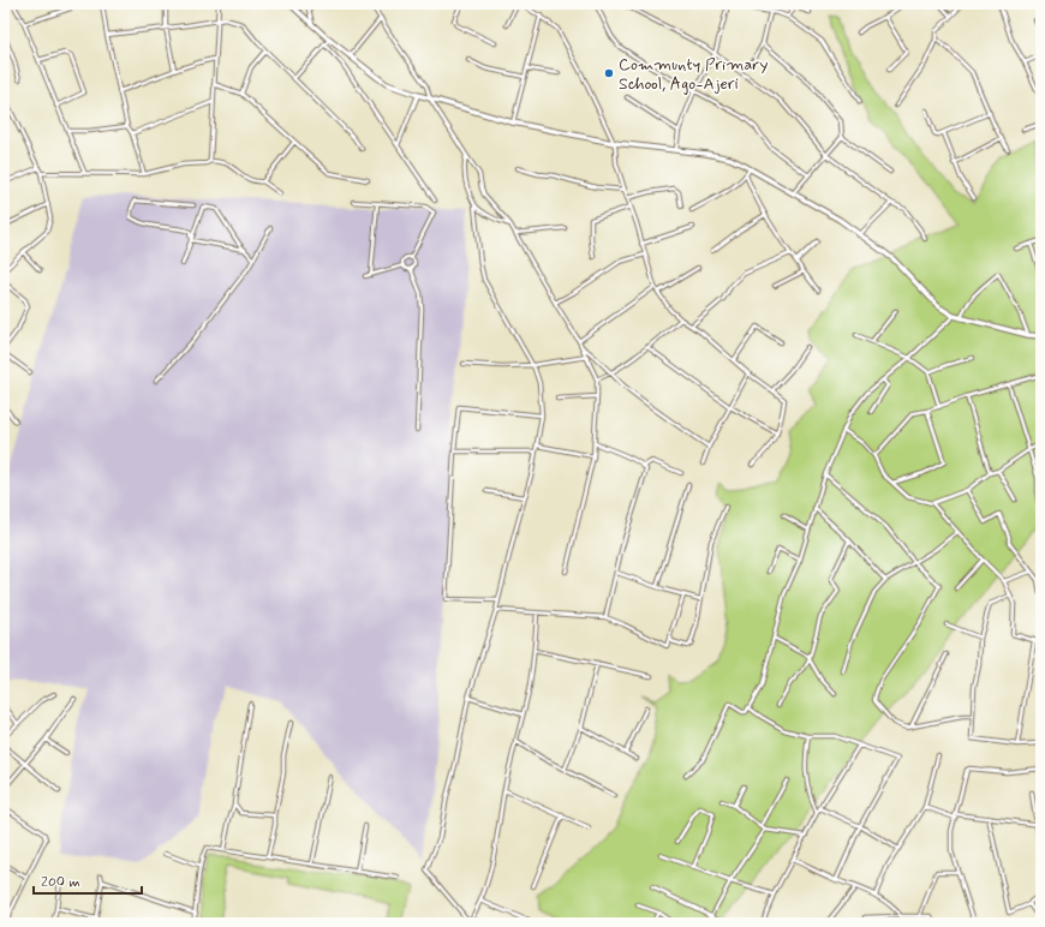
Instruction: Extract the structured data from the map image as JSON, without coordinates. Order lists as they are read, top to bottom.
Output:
{
  "places": ["Communty Primary School, Ago-Ajeri"],
  "scale_bar": "200 m"
}
